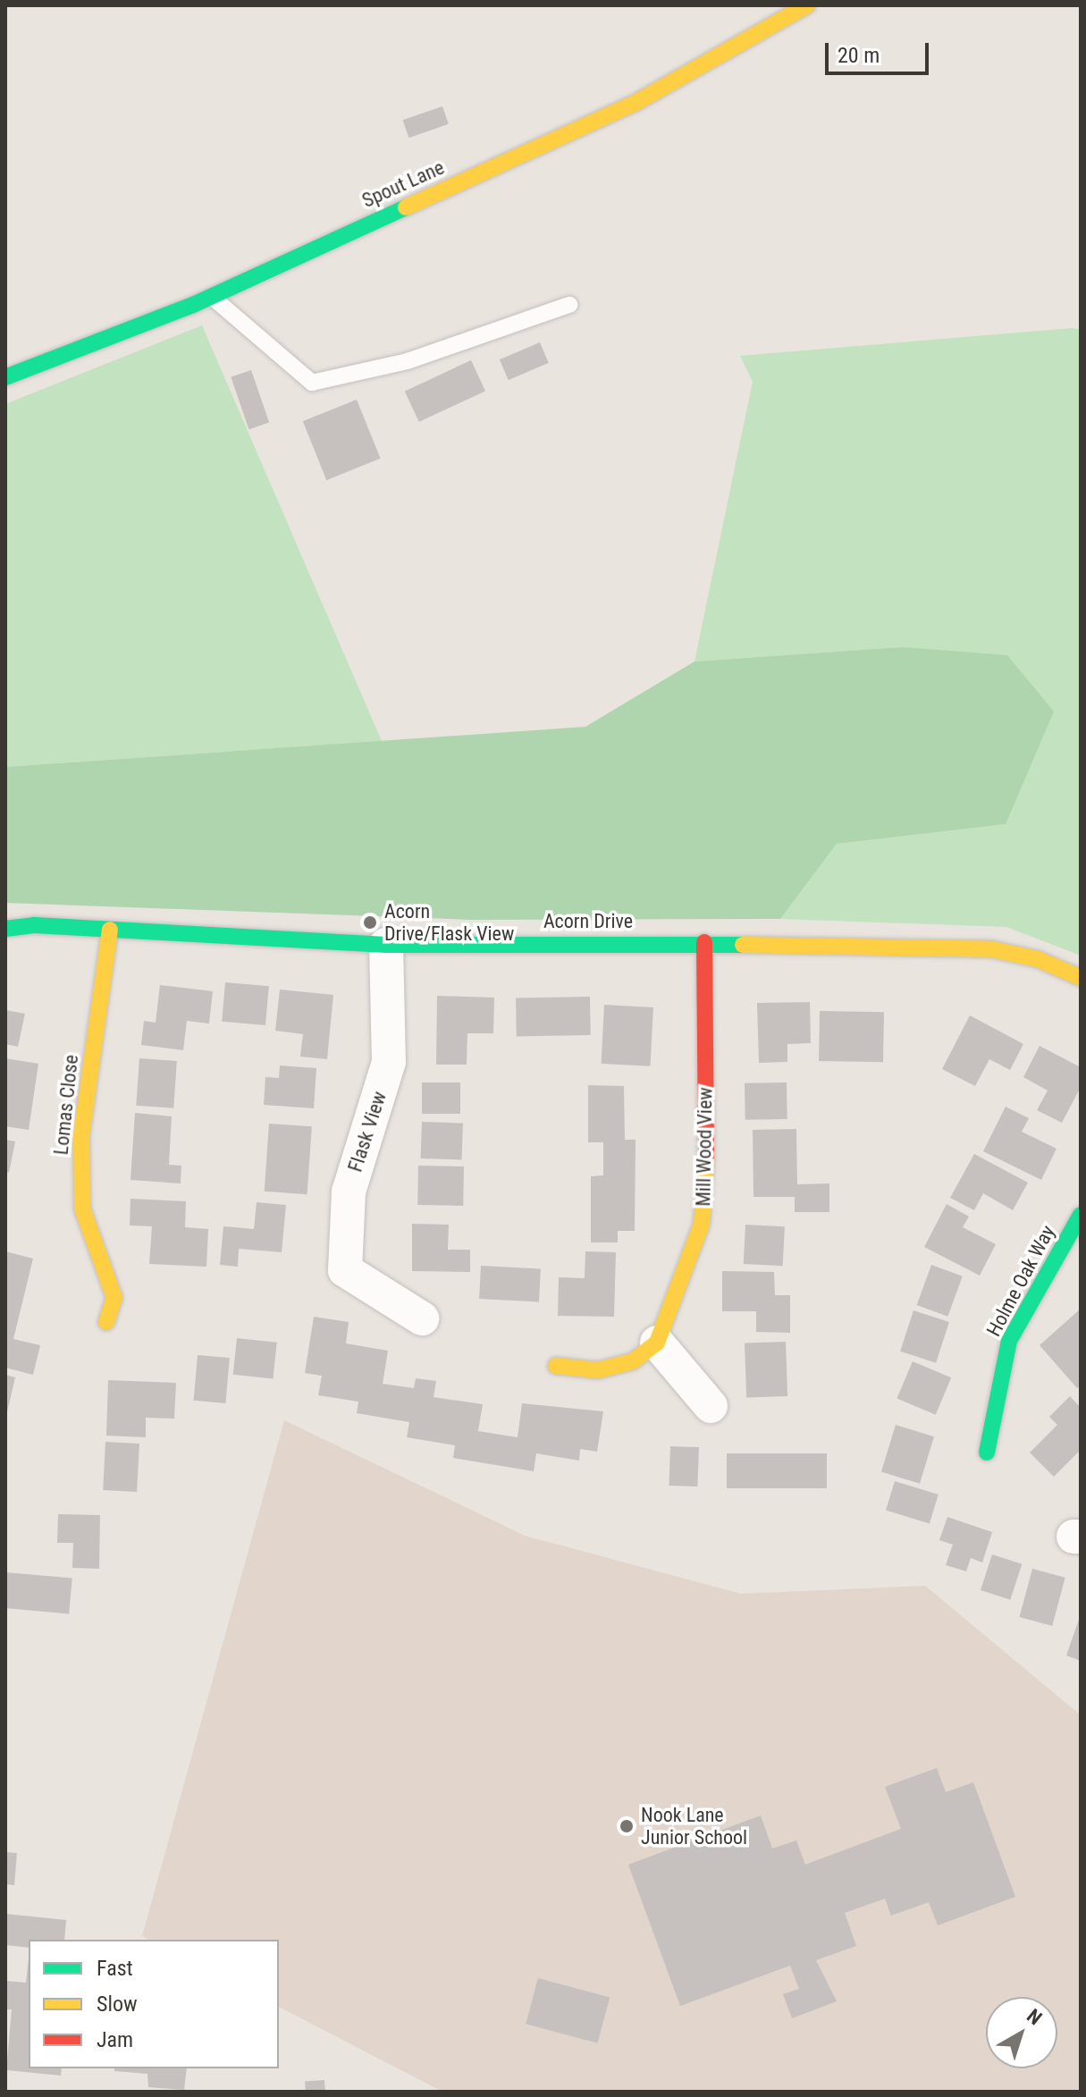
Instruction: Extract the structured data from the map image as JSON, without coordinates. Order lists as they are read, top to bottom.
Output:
{
  "streets": {
    "street": [
      "Spout Lane",
      "Acorn Drive",
      "Lomas Close",
      "Flask View",
      "Mill Wood View",
      "Holme Oak Way"
    ]
  },
  "crossings": [
    ["Acorn Drive", "Lomas Close"],
    ["Acorn Drive", "Flask View"],
    ["Acorn Drive", "Mill Wood View"]
  ],
  "places": ["Acorn Drive/Flask View", "Nook Lane Junior School"],
  "legend": ["Fast", "Slow", "Jam"],
  "scale_bar": "20 m",
  "north": "top right"
}
